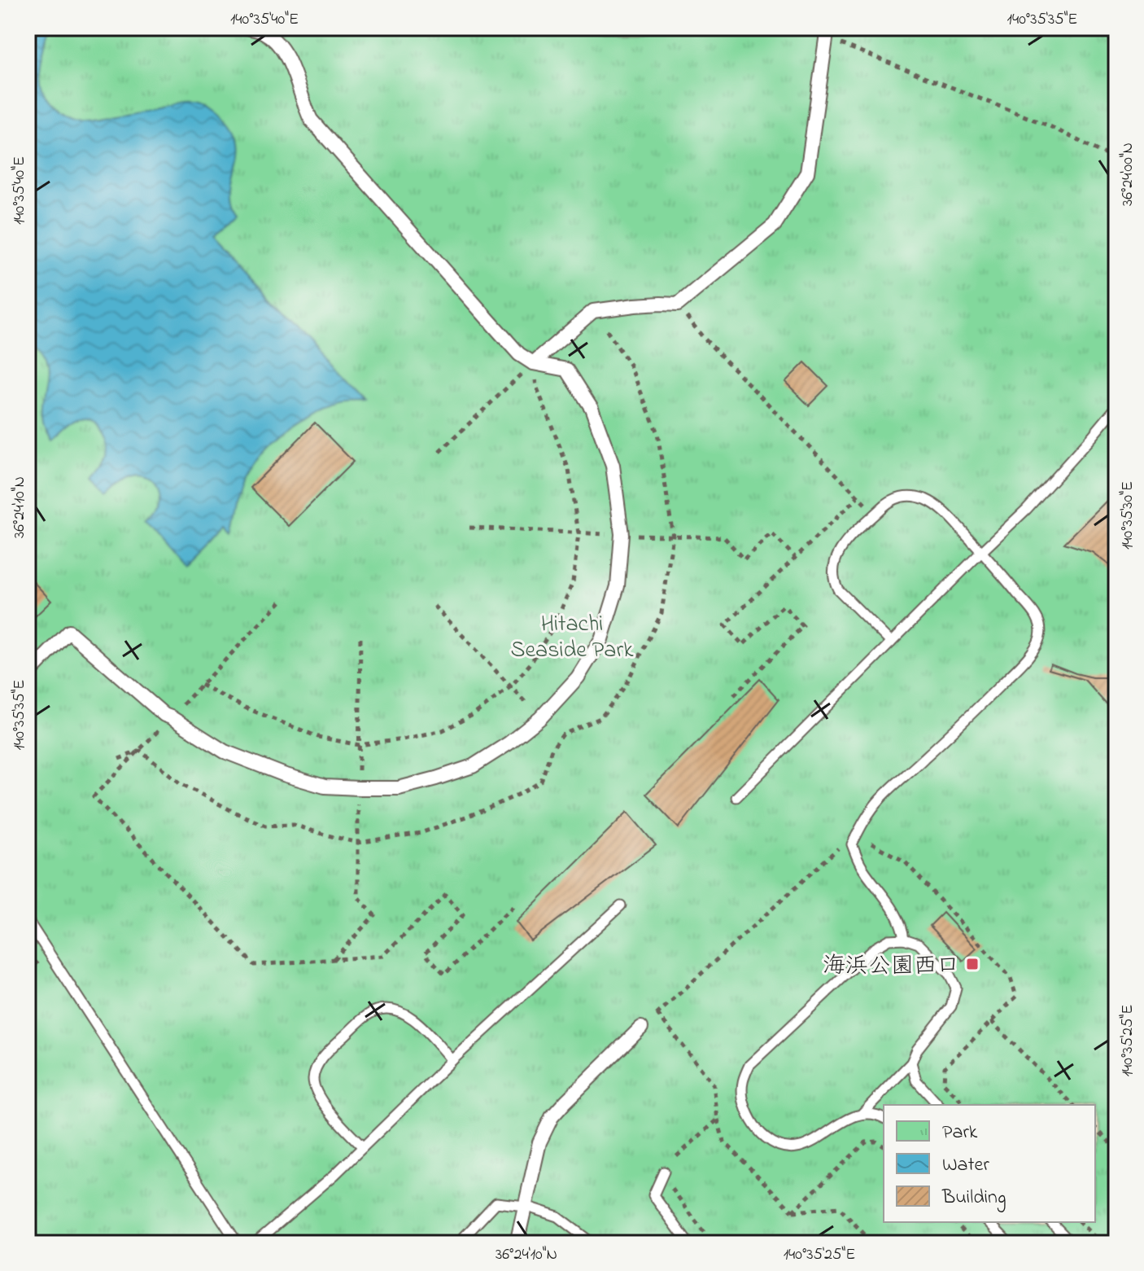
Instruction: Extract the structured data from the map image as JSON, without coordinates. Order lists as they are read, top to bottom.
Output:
{
  "parks": ["Hitachi Seaside Park"],
  "places": {
    "transit": ["海浜公園西口"]
  },
  "legend": ["Park", "Water", "Building"],
  "coordinates": [
    "140°35'40\"E",
    "140°35'35\"E",
    "36°24'00\"N",
    "36°24'10\"N",
    "140°35'30\"E",
    "140°35'25\"E"
  ]
}
